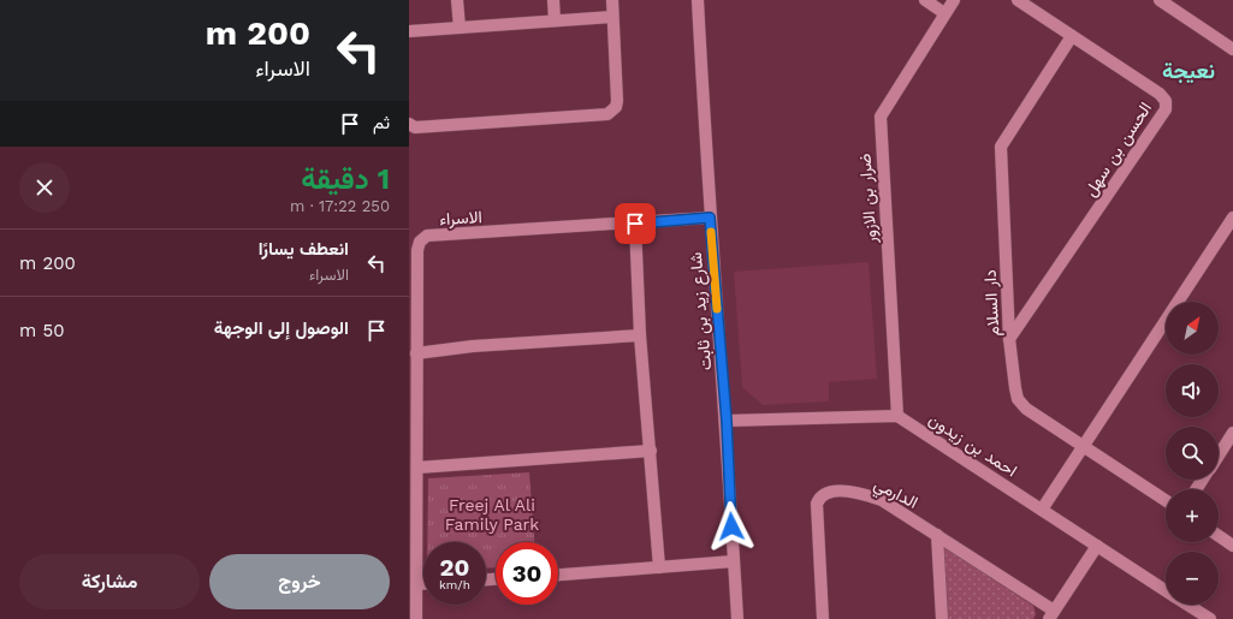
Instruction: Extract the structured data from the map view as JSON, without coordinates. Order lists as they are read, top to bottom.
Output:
{
  "streets": {
    "street": [
      "الحسن بن سهل",
      "ضرار بن الازور",
      "الاسراء",
      "دار السلام",
      "شارع زيد بن ثابت",
      "احمد بن زيدون",
      "الدارمي"
    ]
  },
  "crossings": [
    ["الحسن بن سهل", "دار السلام"],
    ["ضرار بن الازور", "احمد بن زيدون"],
    ["الاسراء", "شارع زيد بن ثابت"]
  ],
  "districts": ["نعيجة"],
  "parks": ["Freej Al Ali Family Park"],
  "north": "top right",
  "page": {
    "turn": ["200 m", "الاسراء"],
    "then": "ثم",
    "heading": ["1 دقيقة", "250 m · 17:22"],
    "list": [
      {
        "name": "انعطف يسارًا",
        "note": "الاسراء",
        "value": "200 m"
      },
      {
        "name": "الوصول إلى الوجهة",
        "value": "50 m"
      }
    ],
    "map_buttons": ["+", "−"],
    "speed": "20 km/h",
    "limit": "30",
    "buttons": ["خروج", "مشاركة"]
  }
}
